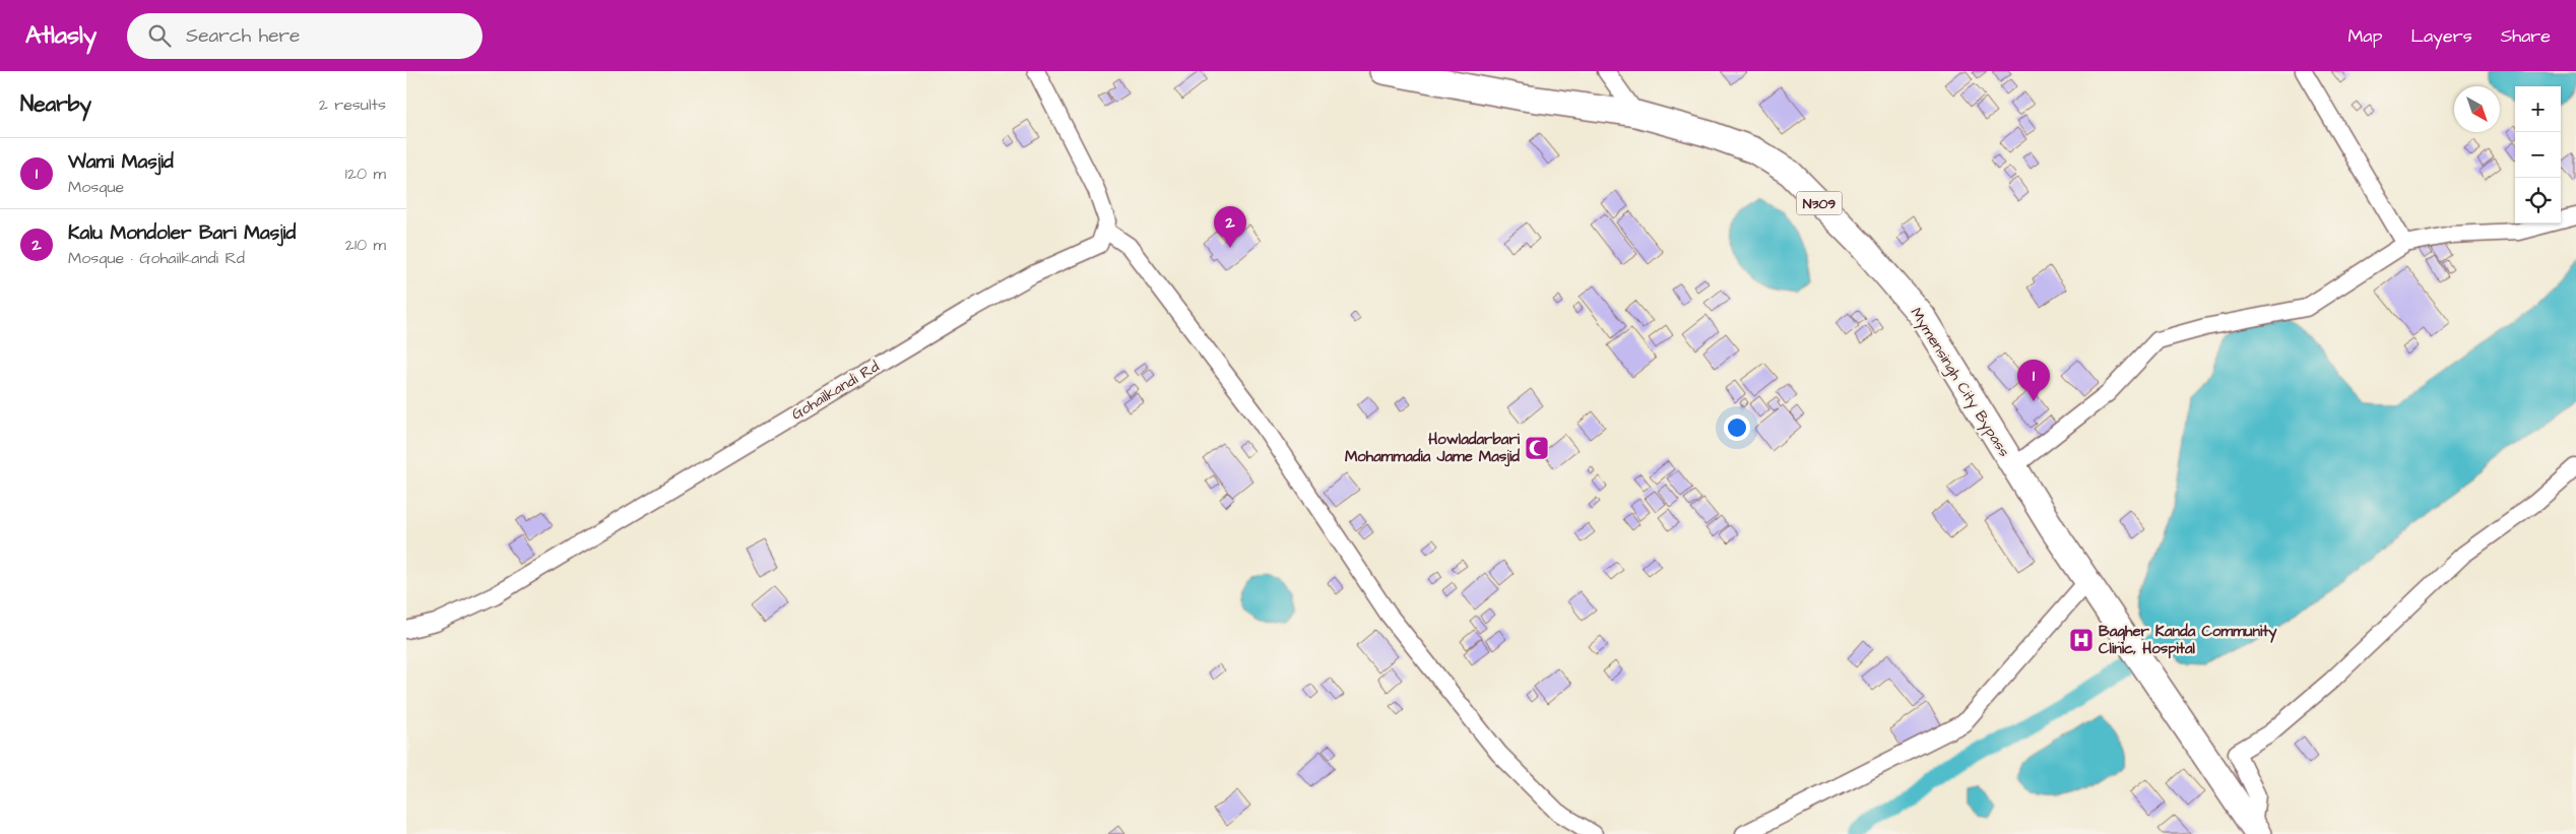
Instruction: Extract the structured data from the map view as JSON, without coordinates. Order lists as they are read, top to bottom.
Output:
{
  "streets": {
    "highway": ["N309", "Mymensingh City Bypass"],
    "street": ["Gohailkandi Rd"]
  },
  "places": {
    "mosque": ["Howladarbari Mohammadia Jame Masjid"],
    "hospital": ["Bagher Kanda Community Clinic, Hospital"]
  },
  "north": "bottom right",
  "page": {
    "header": "Atlasly",
    "search": "Search here",
    "nav": ["Map", "Layers", "Share"],
    "heading": ["Nearby", "2 results"],
    "map_buttons": ["+", "−"],
    "list": [
      {
        "mark": "1",
        "name": "Wami Masjid",
        "note": "Mosque",
        "value": "120 m"
      },
      {
        "mark": "2",
        "name": "Kalu Mondoler Bari Masjid",
        "note": "Mosque · Gohailkandi Rd",
        "value": "210 m"
      }
    ],
    "pins": ["2", "1"]
  }
}
